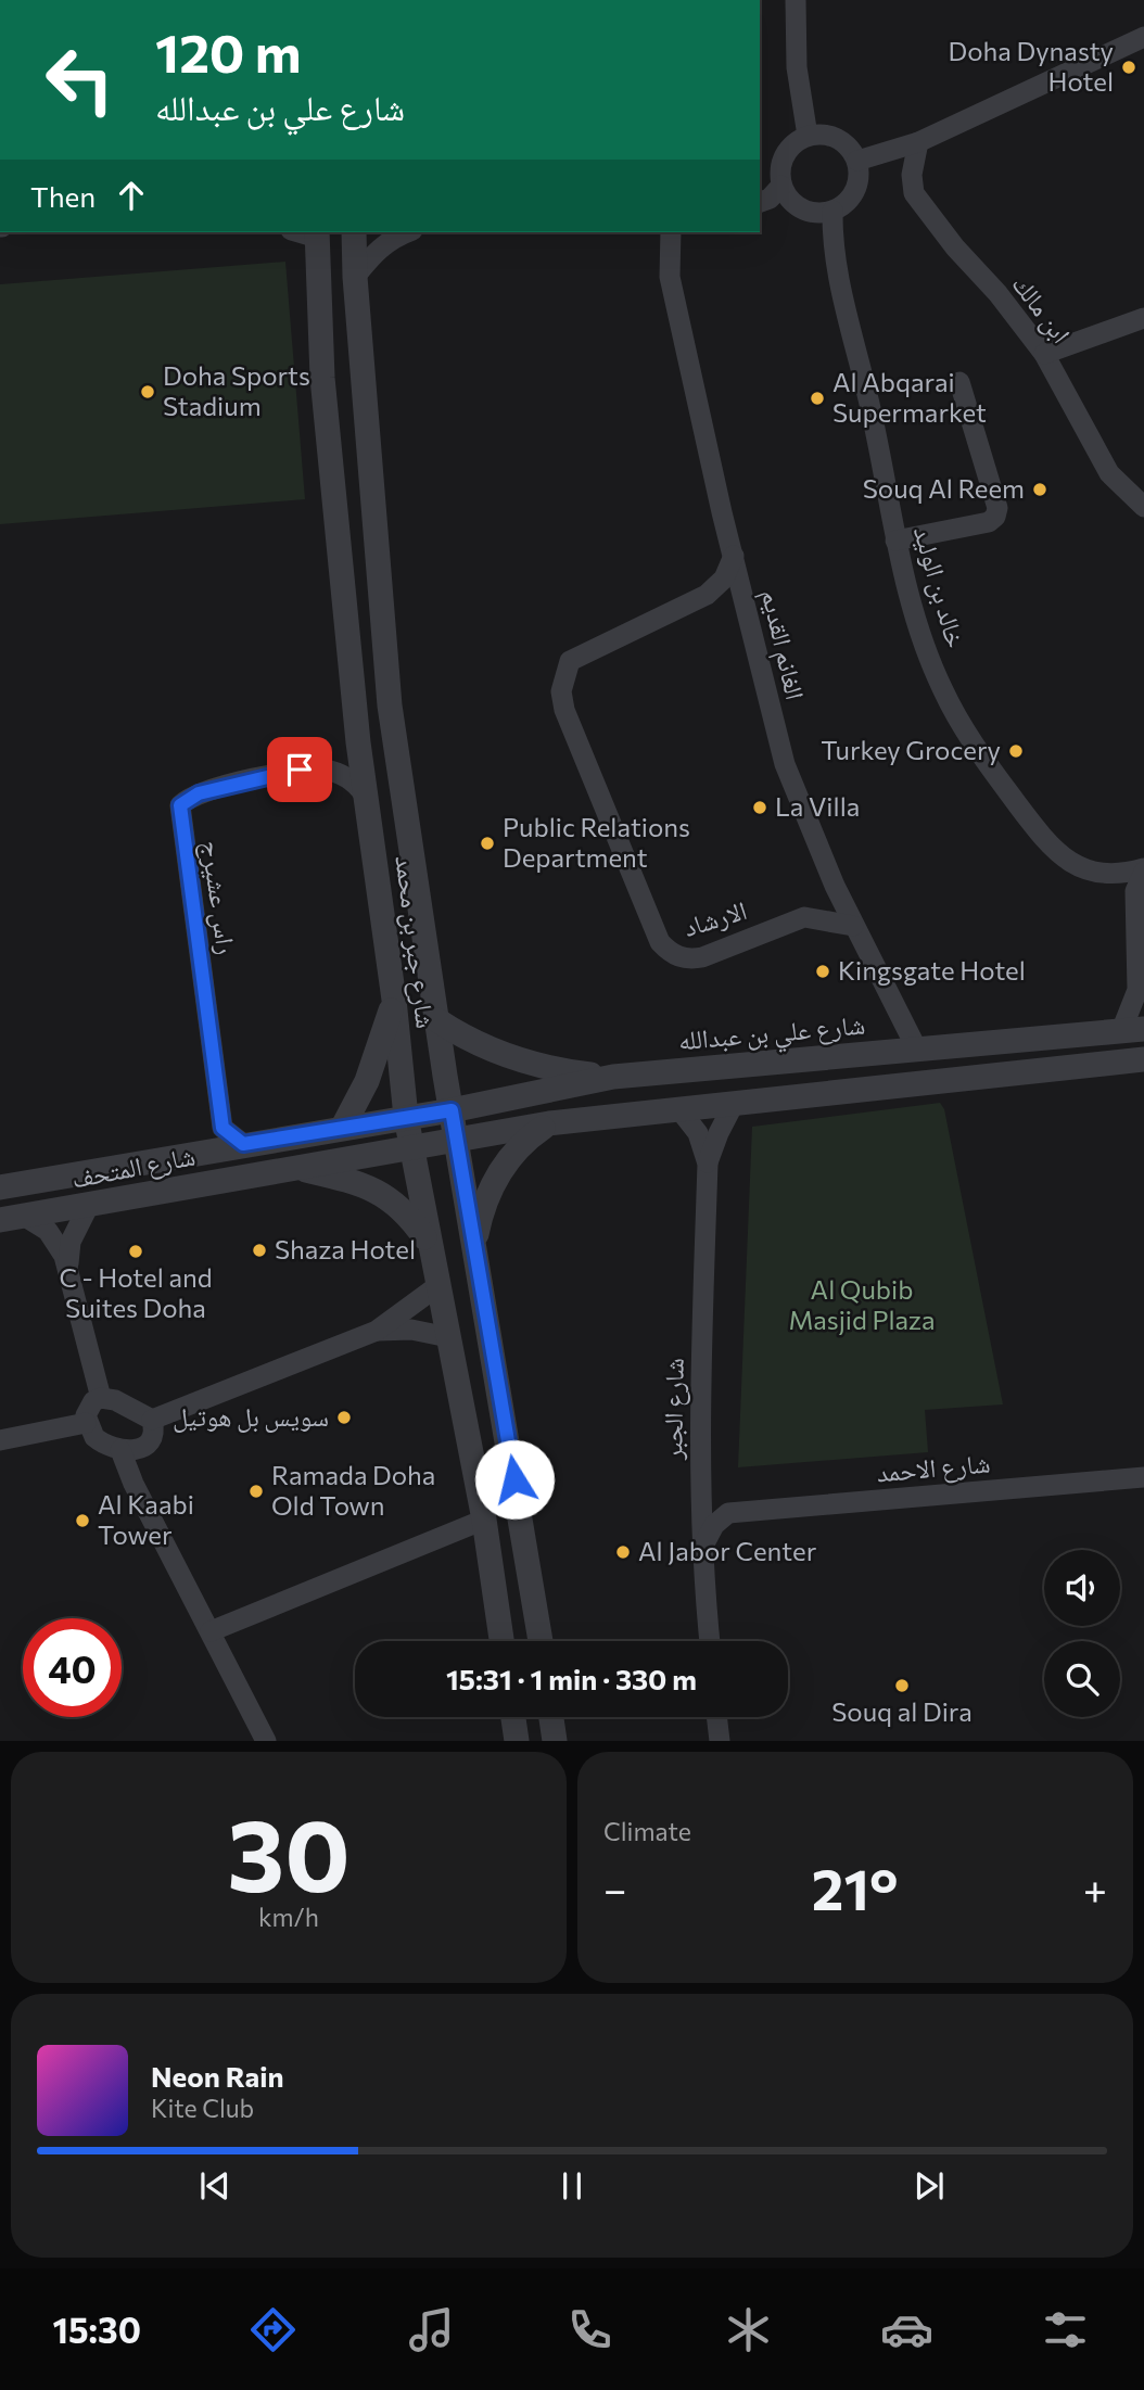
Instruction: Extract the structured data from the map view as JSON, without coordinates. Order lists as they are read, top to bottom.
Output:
{
  "streets": {
    "street": [
      "ابن مالك",
      "خالد بن الوليد",
      "الغانم القديم",
      "راس عشيرج",
      "الارشاد",
      "شارع جبر بن محمد",
      "شارع علي بن عبدالله",
      "شارع المتحف",
      "شارع الجبر",
      "شارع الاحمد"
    ]
  },
  "crossings": [
    ["خالد بن الوليد", "شارع علي بن عبدالله"],
    ["الغانم القديم", "شارع علي بن عبدالله"],
    ["راس عشيرج", "شارع جبر بن محمد"],
    ["راس عشيرج", "شارع المتحف"],
    ["شارع جبر بن محمد", "شارع علي بن عبدالله"],
    ["شارع جبر بن محمد", "شارع المتحف"],
    ["شارع علي بن عبدالله", "شارع المتحف"]
  ],
  "parks": ["Al Qubib Masjid Plaza"],
  "places": [
    "Doha Dynasty Hotel",
    "Doha Sports Stadium",
    "Al Abqarai Supermarket",
    "Souq Al Reem",
    "Turkey Grocery",
    "La Villa",
    "Public Relations Department",
    "Kingsgate Hotel",
    "Shaza Hotel",
    "C - Hotel and Suites Doha",
    "سويس بل هوتيل",
    "Ramada Doha Old Town",
    "Al Kaabi Tower",
    "Al Jabor Center",
    "Souq al Dira"
  ],
  "page": {
    "turn": ["120 m", "شارع علي بن عبدالله"],
    "then": "Then",
    "limit": "40",
    "trip": "15:31 · 1 min · 330 m",
    "tile": [
      ["30", "km/h"],
      "Climate"
    ],
    "heat": ["−", "21°", "+"],
    "song": ["Neon Rain", "Kite Club"],
    "tabs": "15:30"
  }
}
